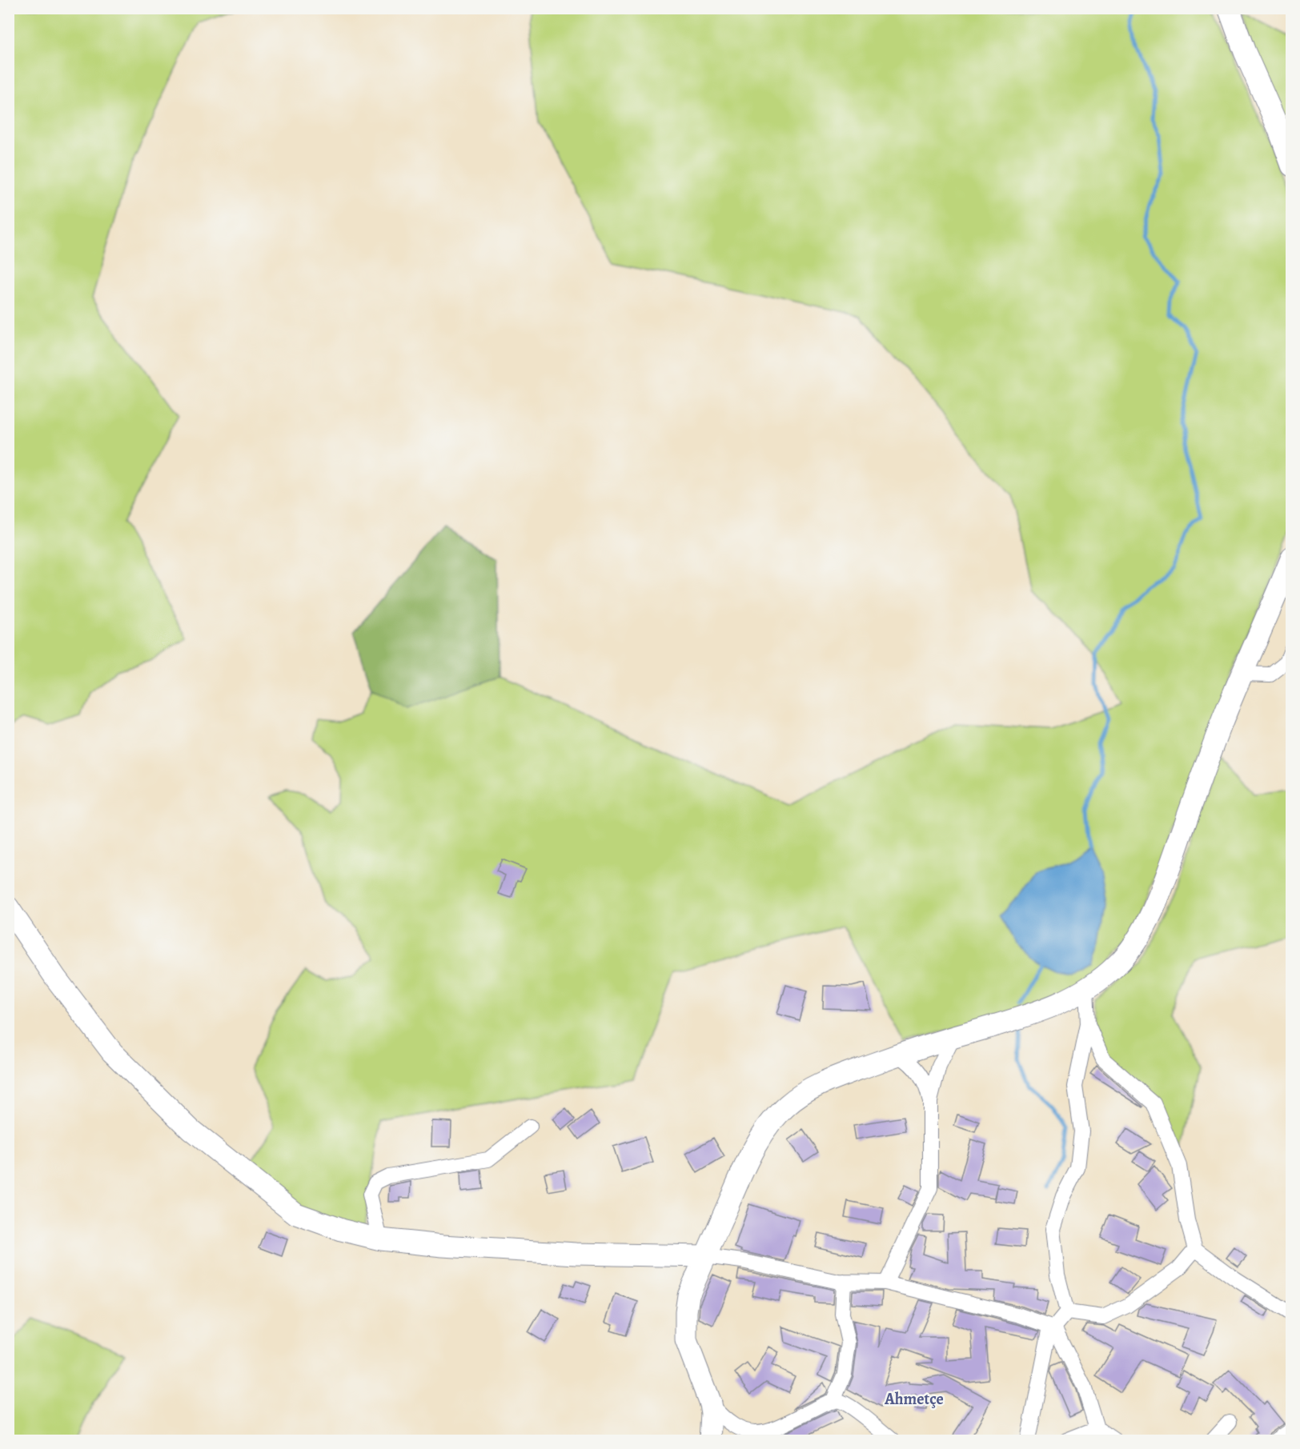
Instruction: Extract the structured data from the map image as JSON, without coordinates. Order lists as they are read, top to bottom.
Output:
{
  "districts": ["Ahmetçe"]
}
